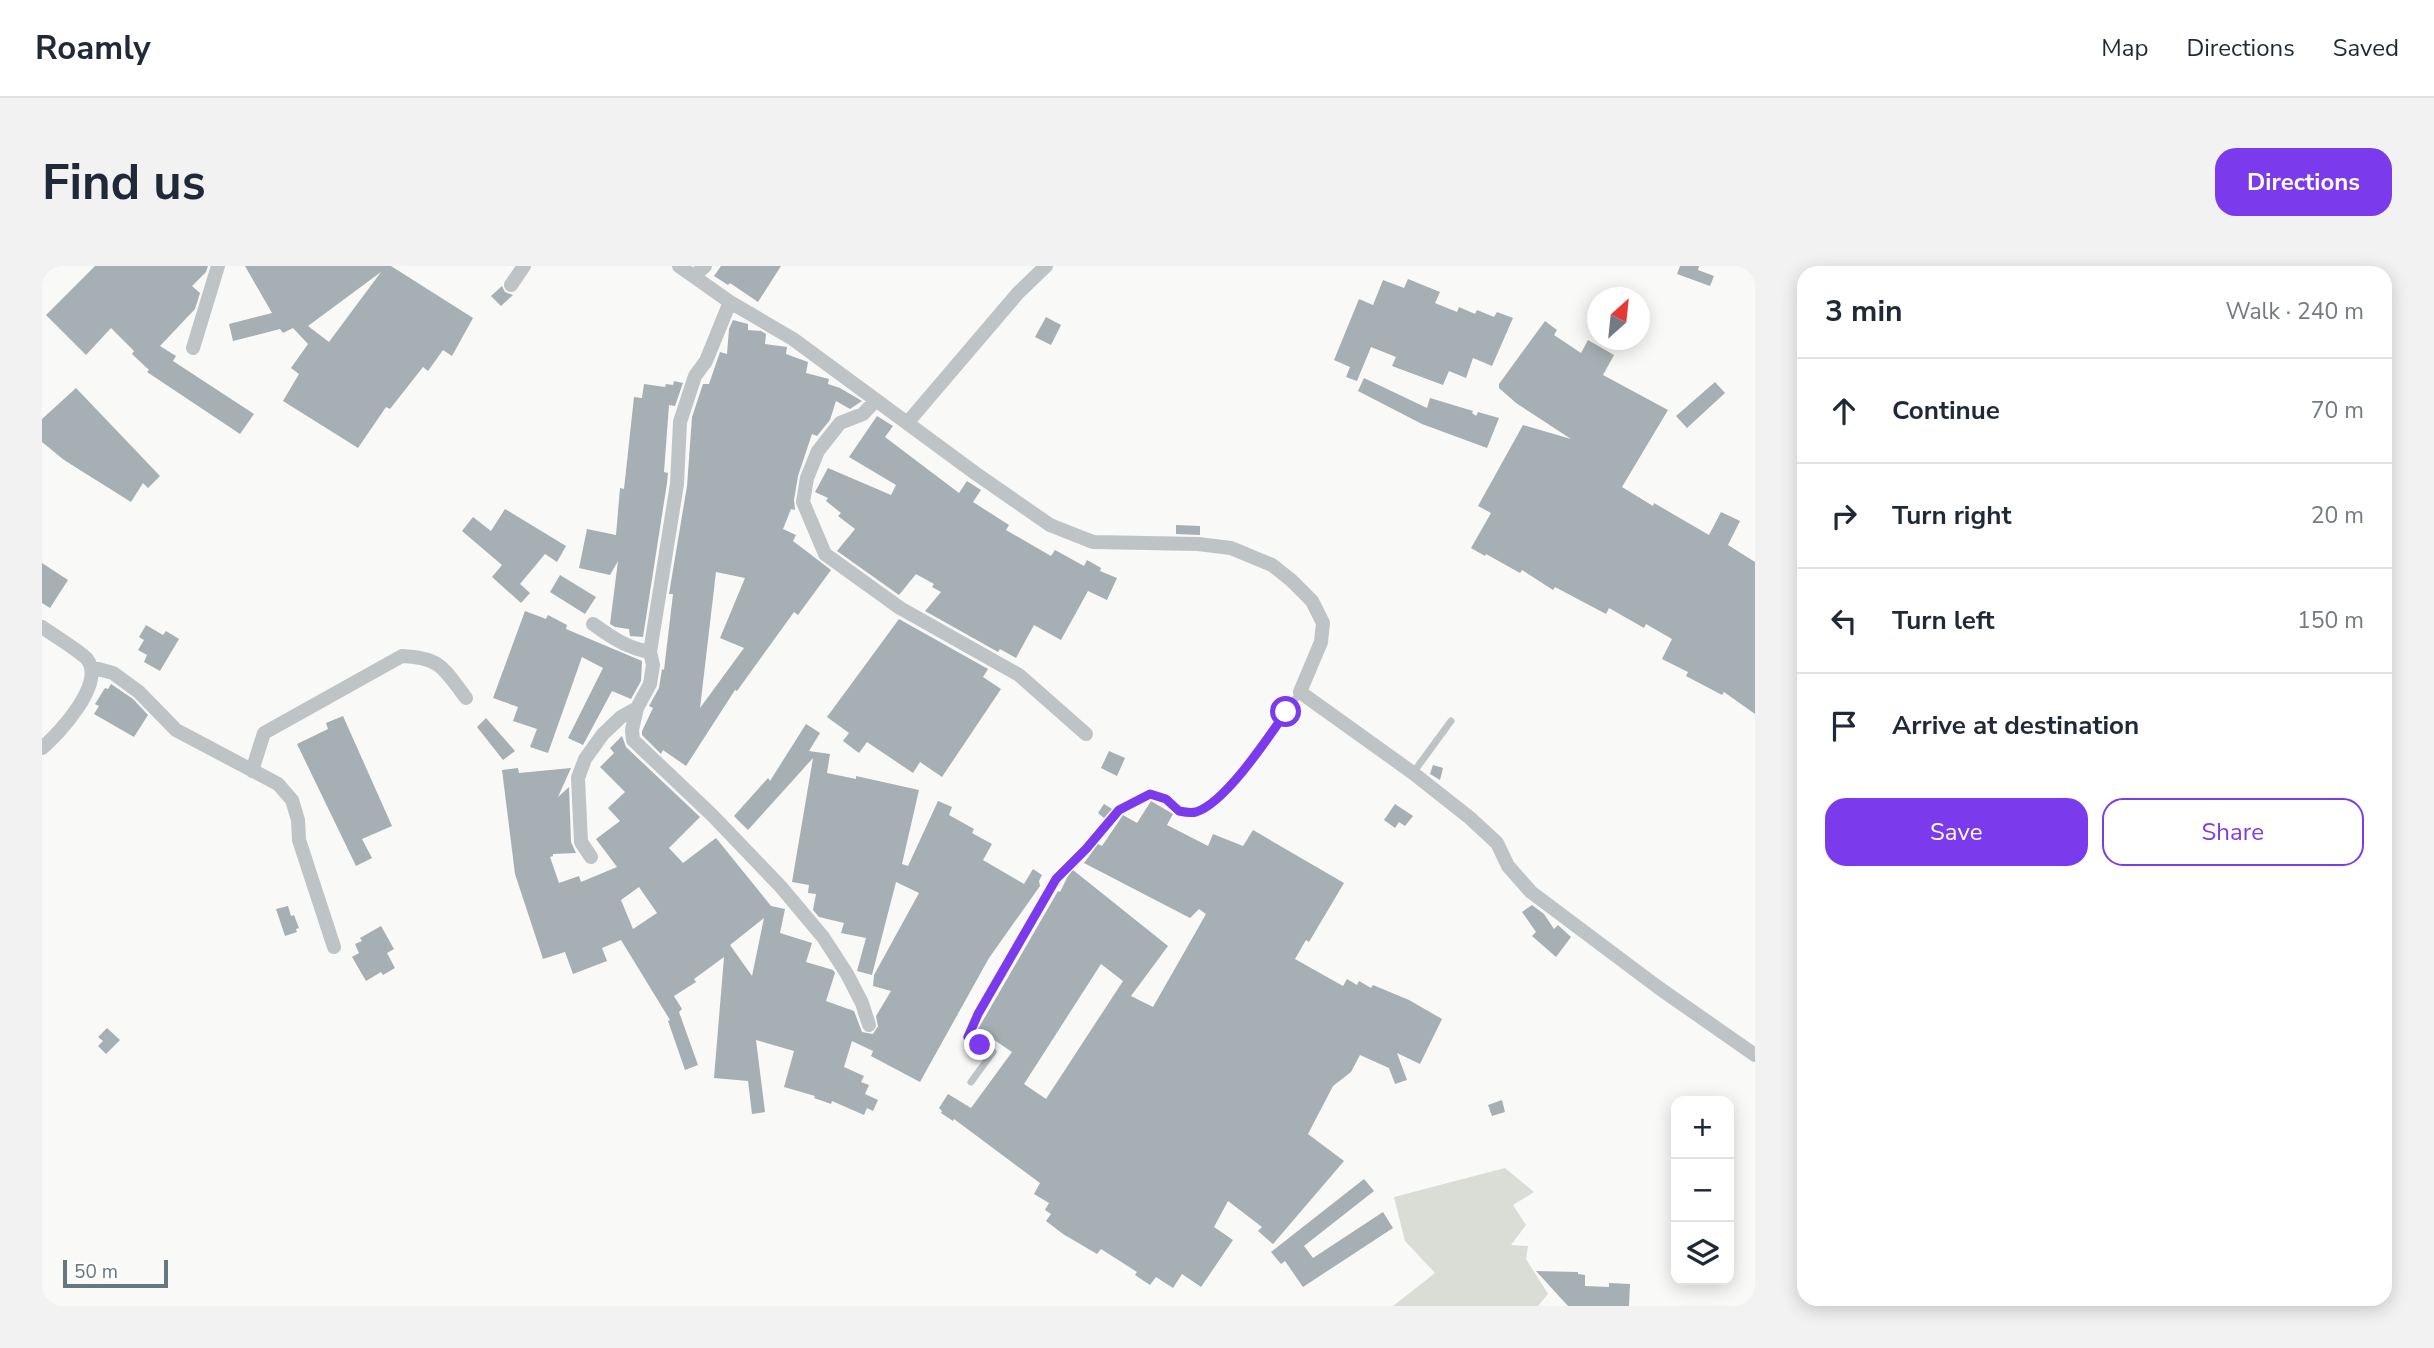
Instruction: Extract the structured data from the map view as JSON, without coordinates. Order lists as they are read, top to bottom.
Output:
{
  "scale_bar": "50 m",
  "north": "top right",
  "page": {
    "header": "Roamly",
    "nav": ["Map", "Directions", "Saved"],
    "buttons": [
      "Directions",
      ["Save", "Share"]
    ],
    "title": "Find us",
    "heading": ["3 min", "Walk · 240 m"],
    "list": [
      ["Continue", "70 m"],
      ["Turn right", "20 m"],
      ["Turn left", "150 m"],
      "Arrive at destination"
    ],
    "map_buttons": ["+", "−"],
    "scale": "50 m"
  }
}
